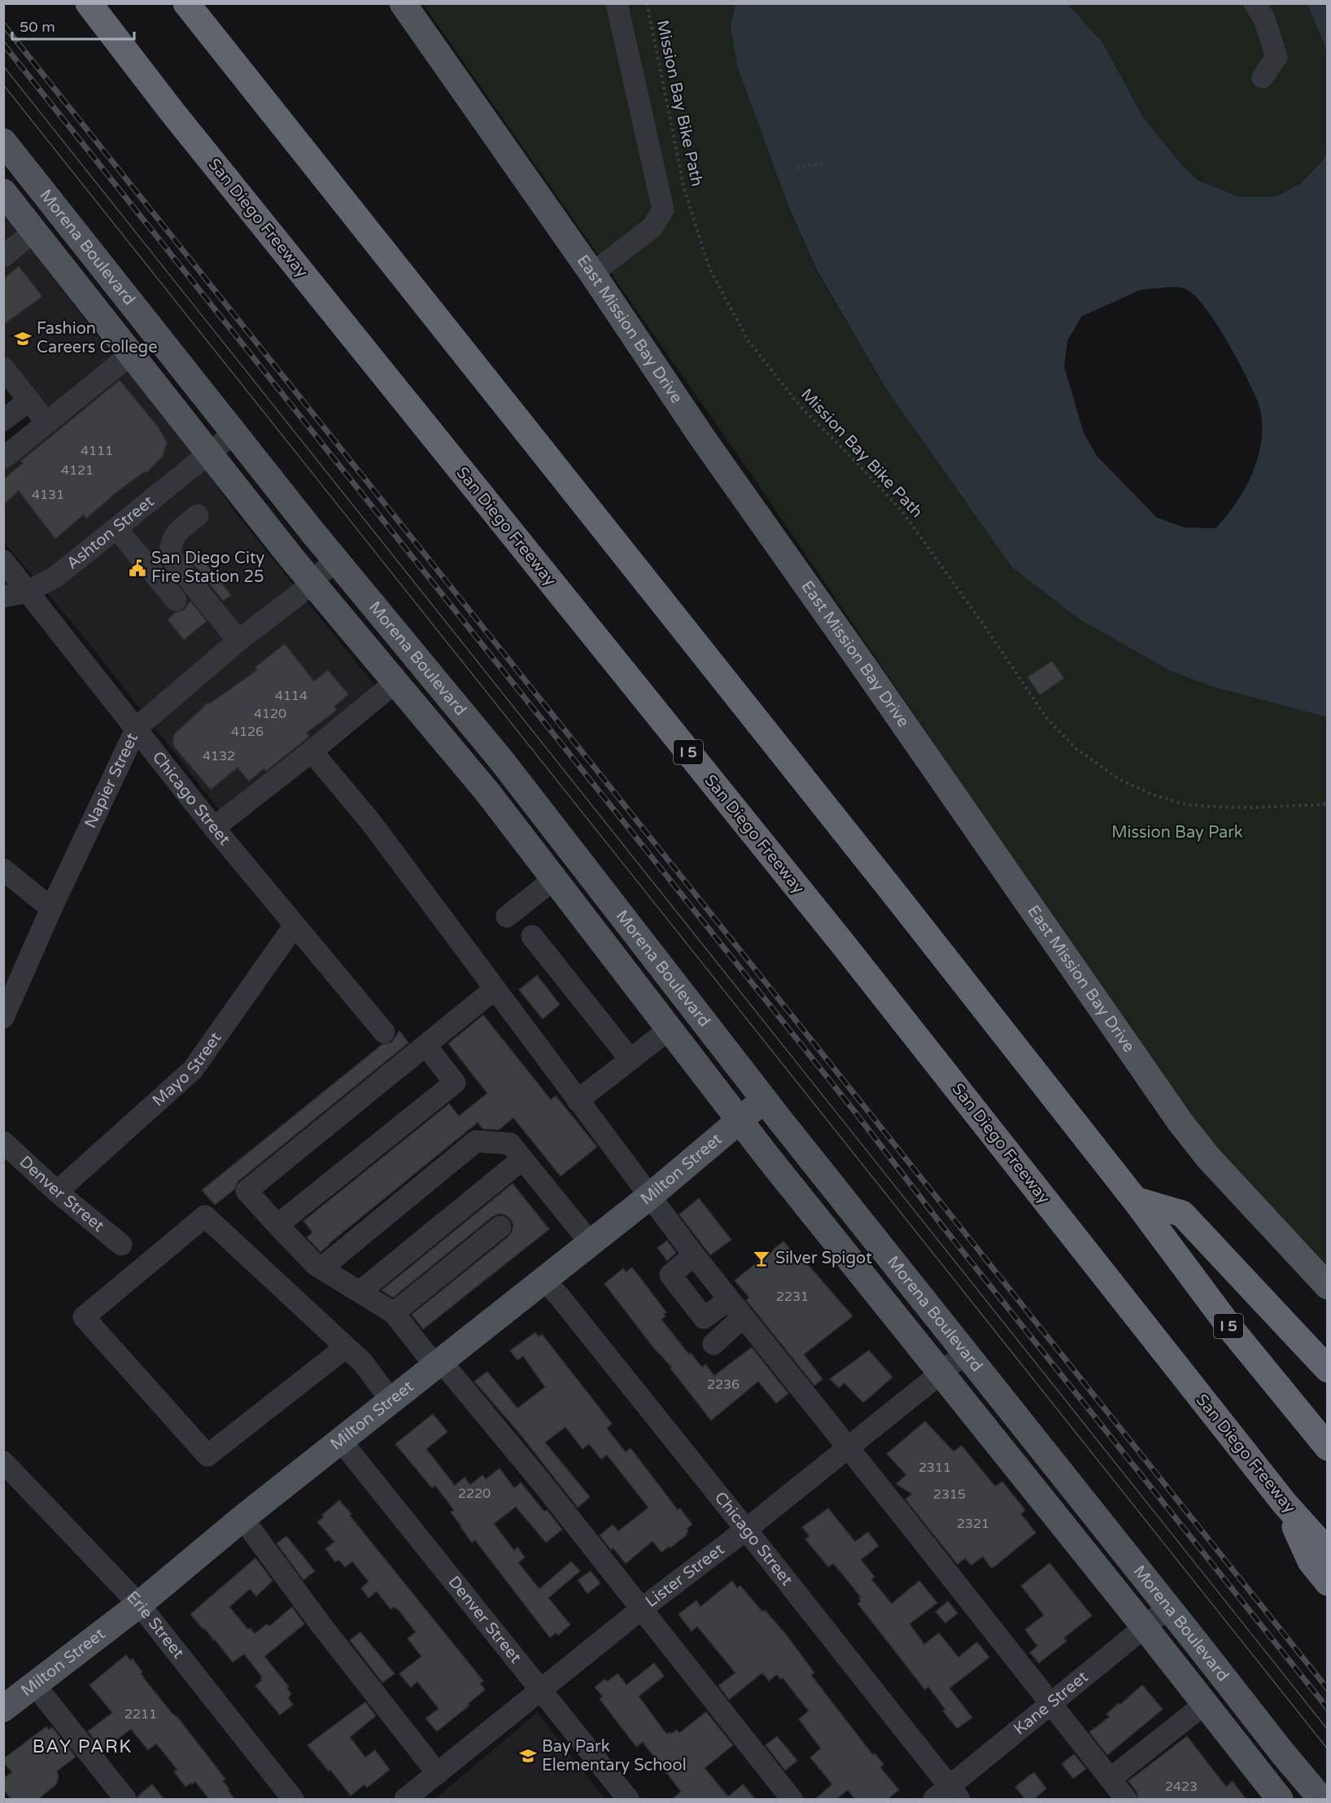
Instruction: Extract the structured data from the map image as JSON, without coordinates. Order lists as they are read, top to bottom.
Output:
{
  "streets": {
    "highway": ["San Diego Freeway", "I 5"],
    "main road": ["Morena Boulevard", "East Mission Bay Drive", "Milton Street"],
    "street": [
      "Ashton Street",
      "Napier Street",
      "Chicago Street",
      "Mayo Street",
      "Denver Street",
      "Lister Street",
      "Erie Street",
      "Kane Street"
    ],
    "path": ["Mission Bay Bike Path"]
  },
  "crossings": [
    ["Morena Boulevard", "Ashton Street"],
    ["Morena Boulevard", "Napier Street"],
    ["Morena Boulevard", "Milton Street"],
    ["Morena Boulevard", "Lister Street"],
    ["Morena Boulevard", "Kane Street"],
    ["Ashton Street", "Chicago Street"],
    ["Napier Street", "Chicago Street"],
    ["Chicago Street", "Mayo Street"],
    ["Chicago Street", "Milton Street"],
    ["Chicago Street", "Lister Street"],
    ["Chicago Street", "Kane Street"],
    ["Mayo Street", "Denver Street"],
    ["Milton Street", "Denver Street"],
    ["Milton Street", "Erie Street"],
    ["Denver Street", "Lister Street"]
  ],
  "districts": ["BAY PARK"],
  "parks": ["Mission Bay Park"],
  "places": {
    "school or university": ["Fashion Careers College", "Bay Park Elementary School"],
    "public building": ["San Diego City Fire Station 25"],
    "bar": ["Silver Spigot"]
  },
  "house_numbers": [
    "4111",
    "4121",
    "4131",
    "4114",
    "4120",
    "4126",
    "4132",
    "2231",
    "2236",
    "2311",
    "2220",
    "2315",
    "2321",
    "2211",
    "2423"
  ],
  "scale_bar": "50 m"
}
